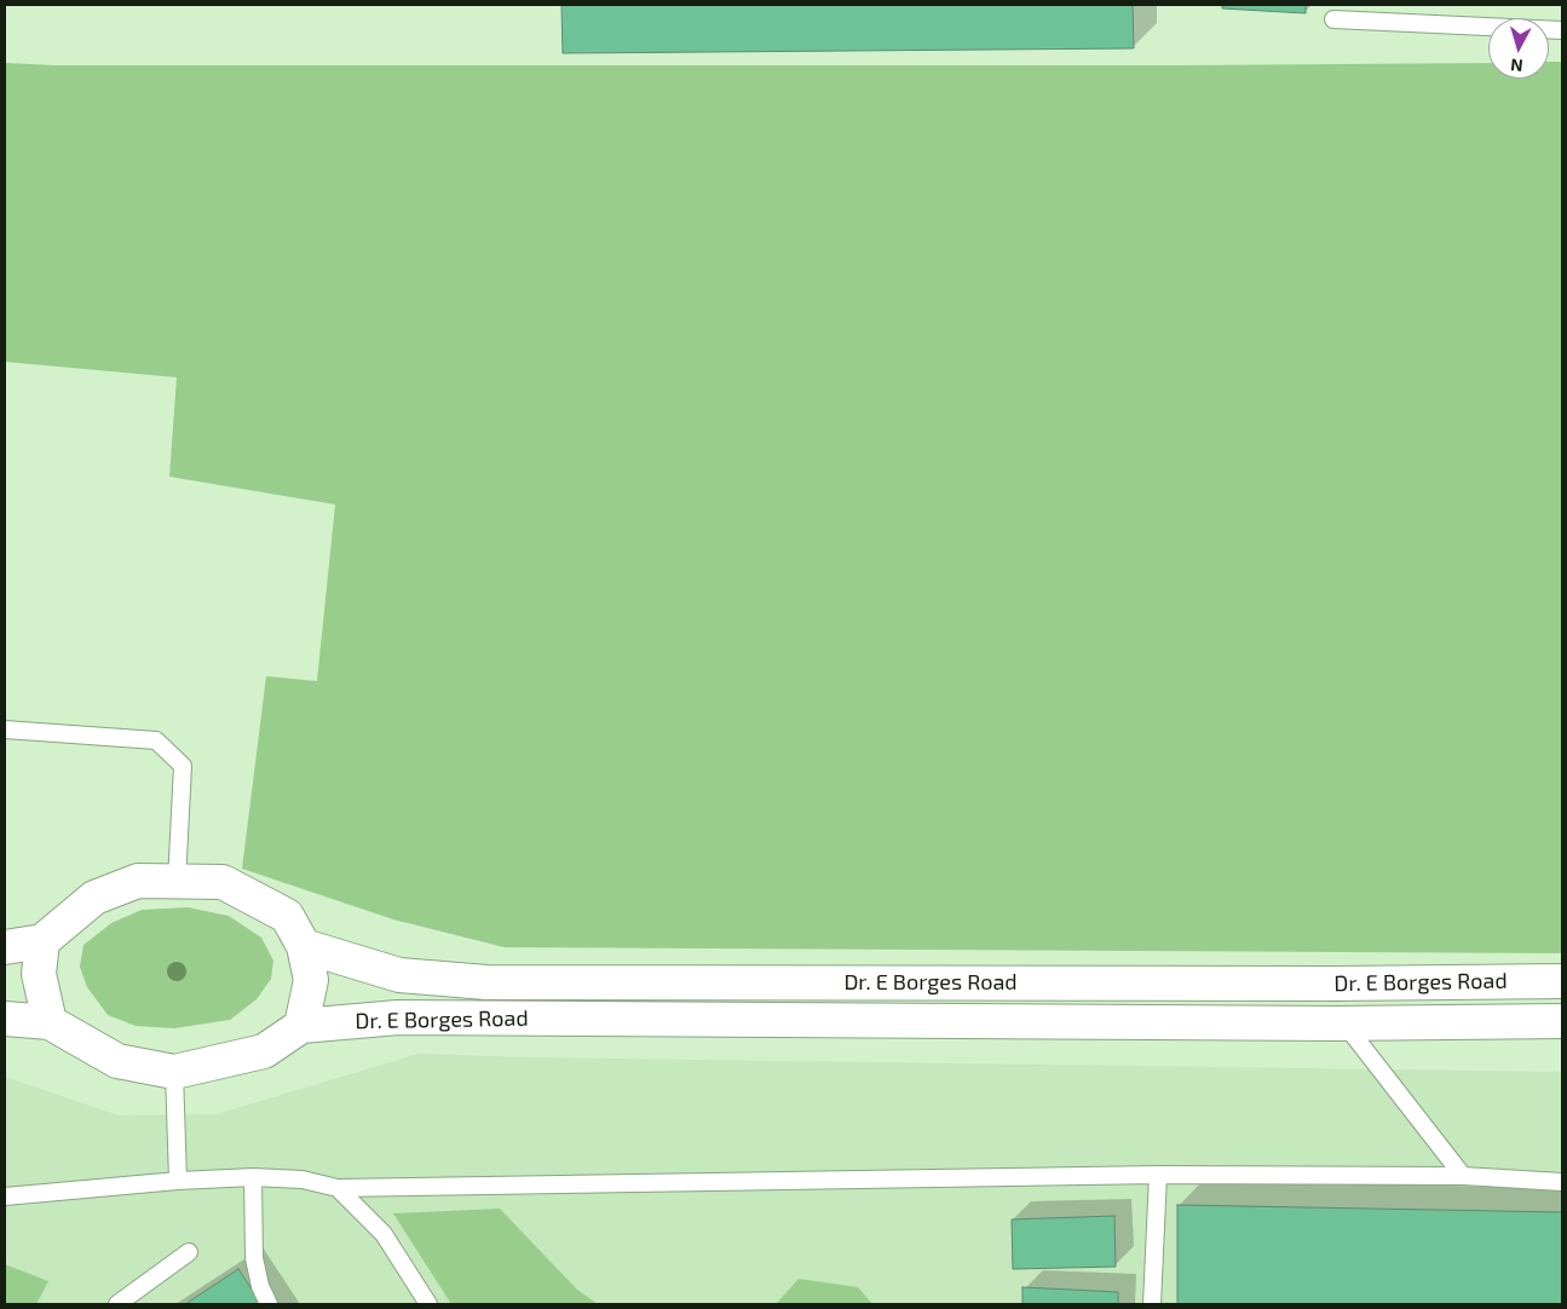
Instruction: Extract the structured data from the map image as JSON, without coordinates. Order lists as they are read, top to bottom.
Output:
{
  "streets": {
    "main road": ["Dr. E Borges Road"]
  },
  "north": "bottom"
}
